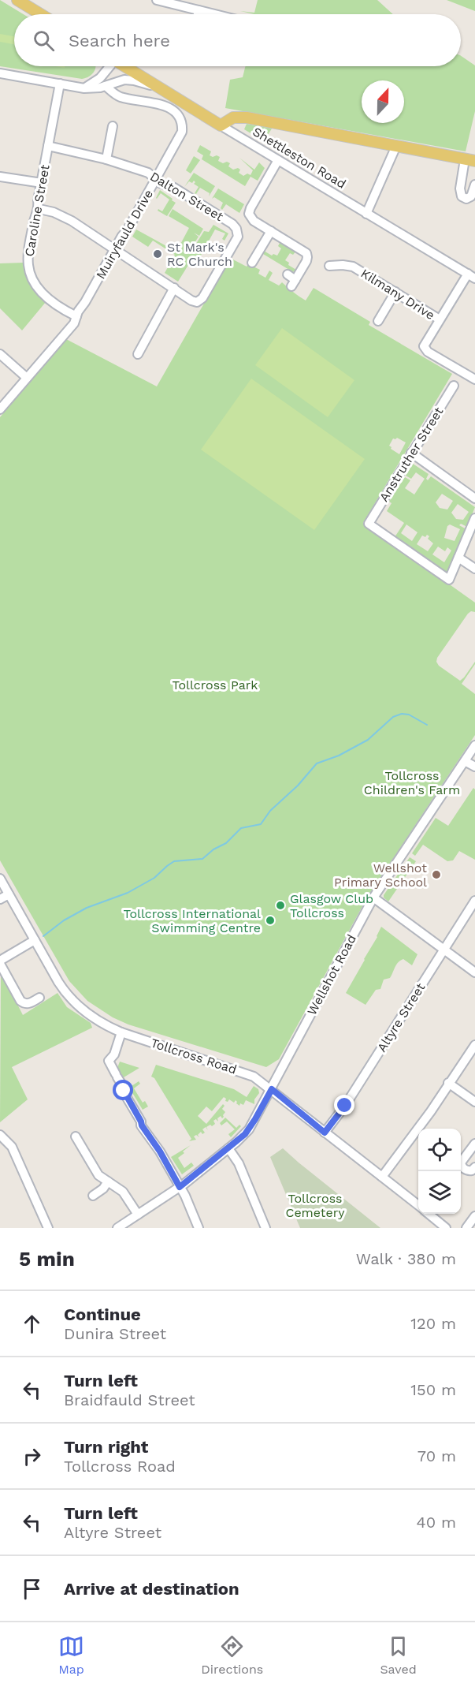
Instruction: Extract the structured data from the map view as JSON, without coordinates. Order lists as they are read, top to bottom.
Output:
{
  "streets": {
    "main road": ["Shettleston Road"],
    "street": [
      "Dalton Street",
      "Caroline Street",
      "Muiryfauld Drive",
      "Kilmany Drive",
      "Anstruther Street",
      "Wellshot Road",
      "Altyre Street",
      "Tollcross Road"
    ]
  },
  "crossings": [
    ["Dalton Street", "Caroline Street"],
    ["Dalton Street", "Muiryfauld Drive"],
    ["Caroline Street", "Muiryfauld Drive"],
    ["Wellshot Road", "Tollcross Road"],
    ["Altyre Street", "Tollcross Road"]
  ],
  "parks": ["Tollcross Park", "Tollcross Children's Farm", "Tollcross Cemetery"],
  "places": [
    "St Mark's RC Church",
    "Wellshot Primary School",
    "Glasgow Club Tollcross",
    "Tollcross International Swimming Centre"
  ],
  "north": "top",
  "page": {
    "search": "Search here",
    "heading": ["5 min", "Walk · 380 m"],
    "list": [
      ["Continue", "Dunira Street", "120 m"],
      ["Turn left", "Braidfauld Street", "150 m"],
      ["Turn right", "Tollcross Road", "70 m"],
      ["Turn left", "Altyre Street", "40 m"],
      "Arrive at destination"
    ],
    "nav": ["Map", "Directions", "Saved"]
  }
}
